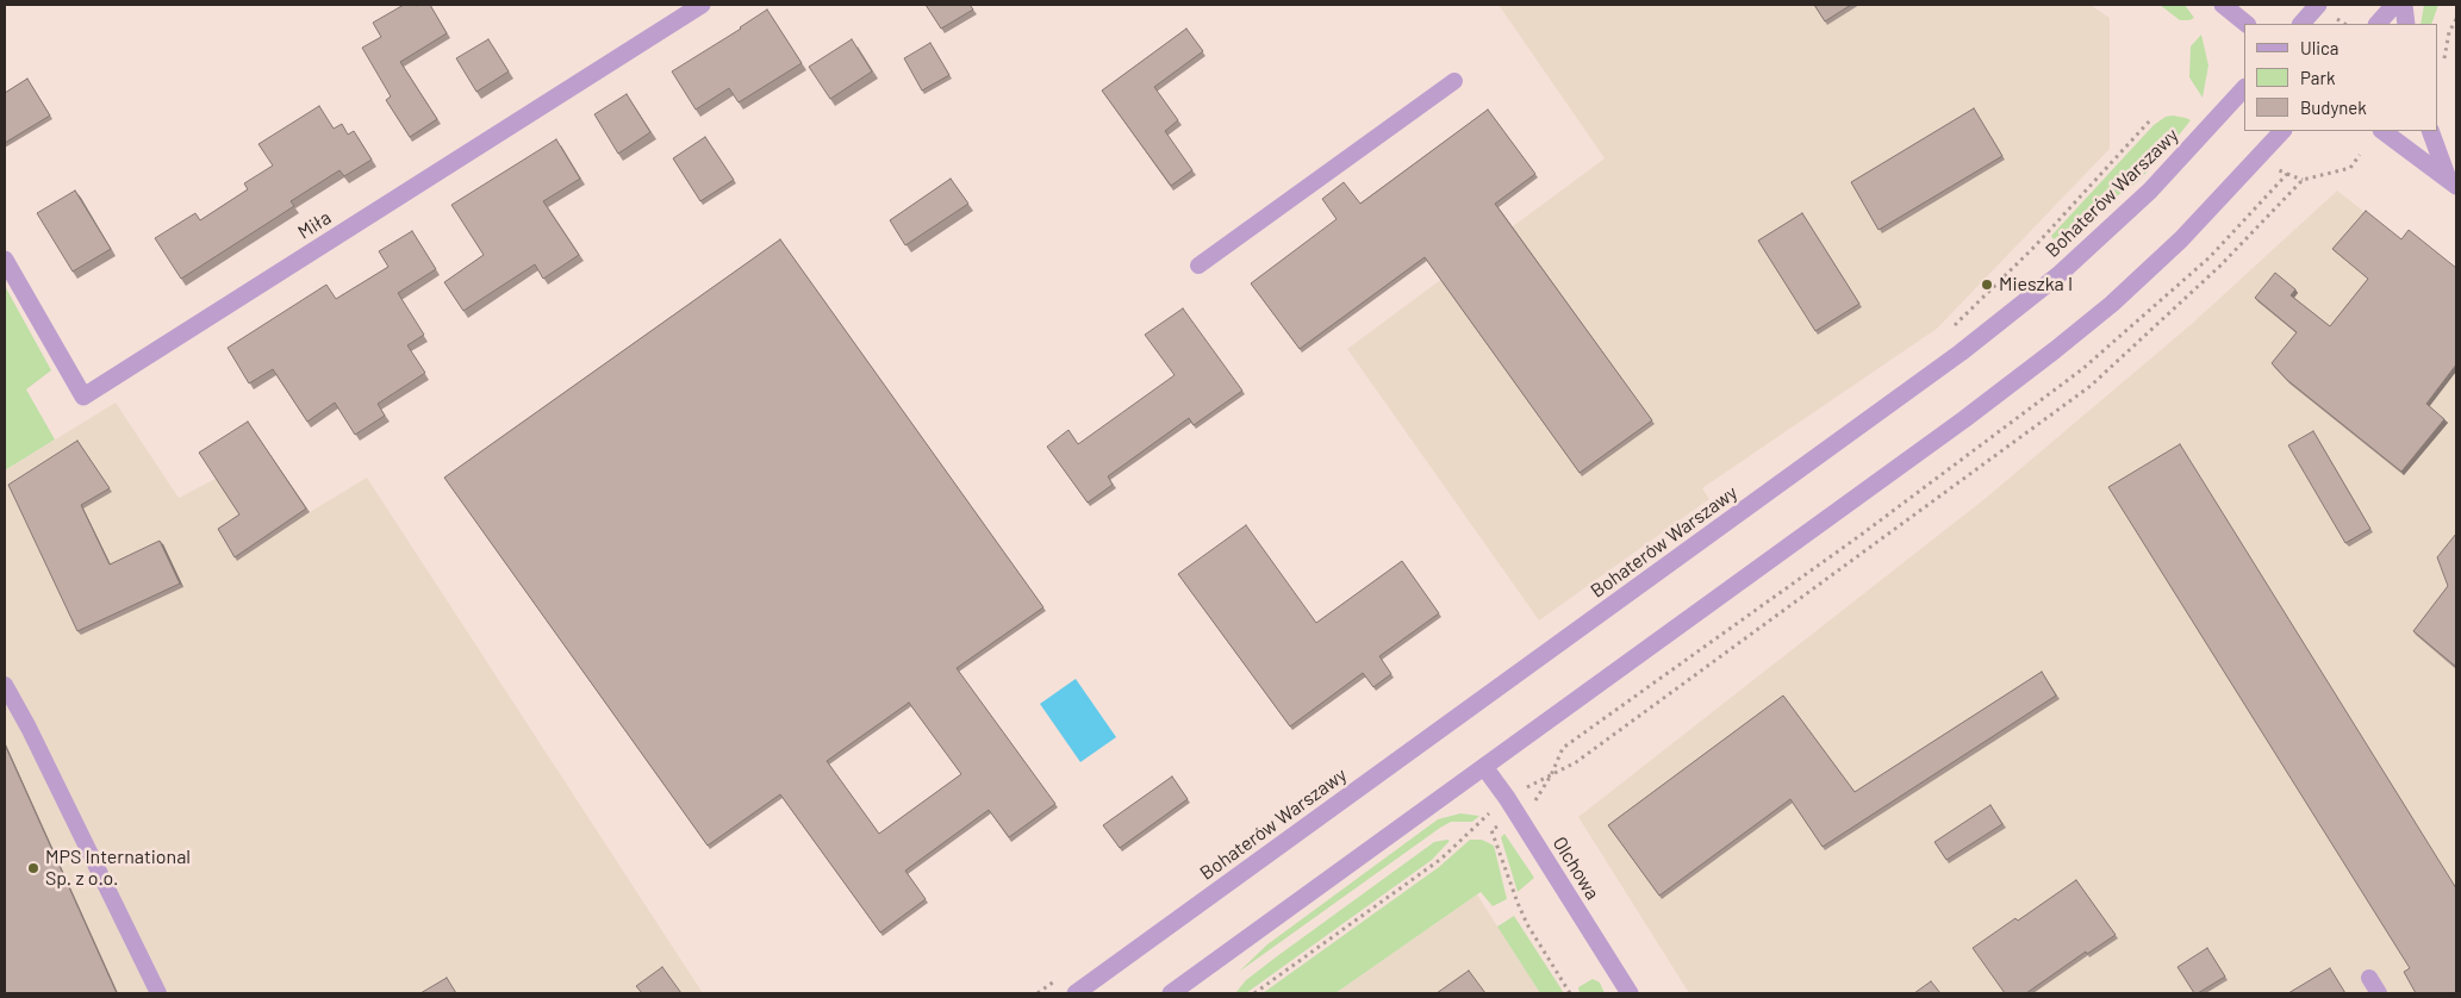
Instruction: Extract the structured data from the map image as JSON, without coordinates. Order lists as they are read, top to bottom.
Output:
{
  "streets": {
    "street": ["Bohaterów Warszawy", "Miła", "Olchowa"]
  },
  "places": ["Mieszka I", "MPS International Sp. z o.o."],
  "legend": ["Ulica", "Park", "Budynek"]
}
